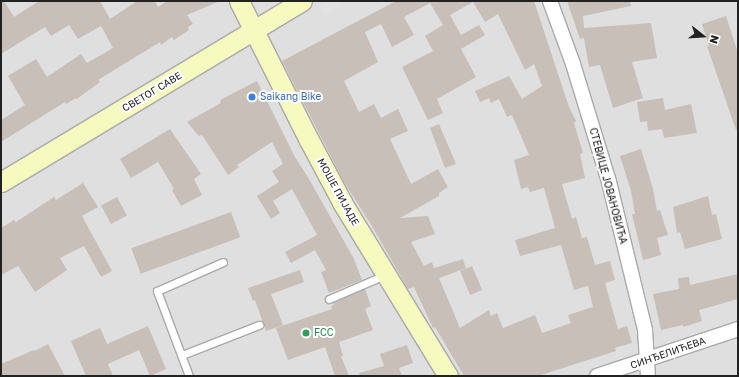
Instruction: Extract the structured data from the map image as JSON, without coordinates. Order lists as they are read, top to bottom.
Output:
{
  "streets": {
    "main road": ["СВЕТОГ САВЕ", "МОШЕ ПИЈАДЕ"],
    "street": ["СТЕВИЦЕ ЈОВАНОВИЋА", "СИНЂЕЛИЋЕВА"]
  },
  "crossings": [
    ["СВЕТОГ САВЕ", "МОШЕ ПИЈАДЕ"],
    ["СТЕВИЦЕ ЈОВАНОВИЋА", "СИНЂЕЛИЋЕВА"]
  ],
  "places": ["Saikang Bike", "FCC"],
  "north": "right"
}
